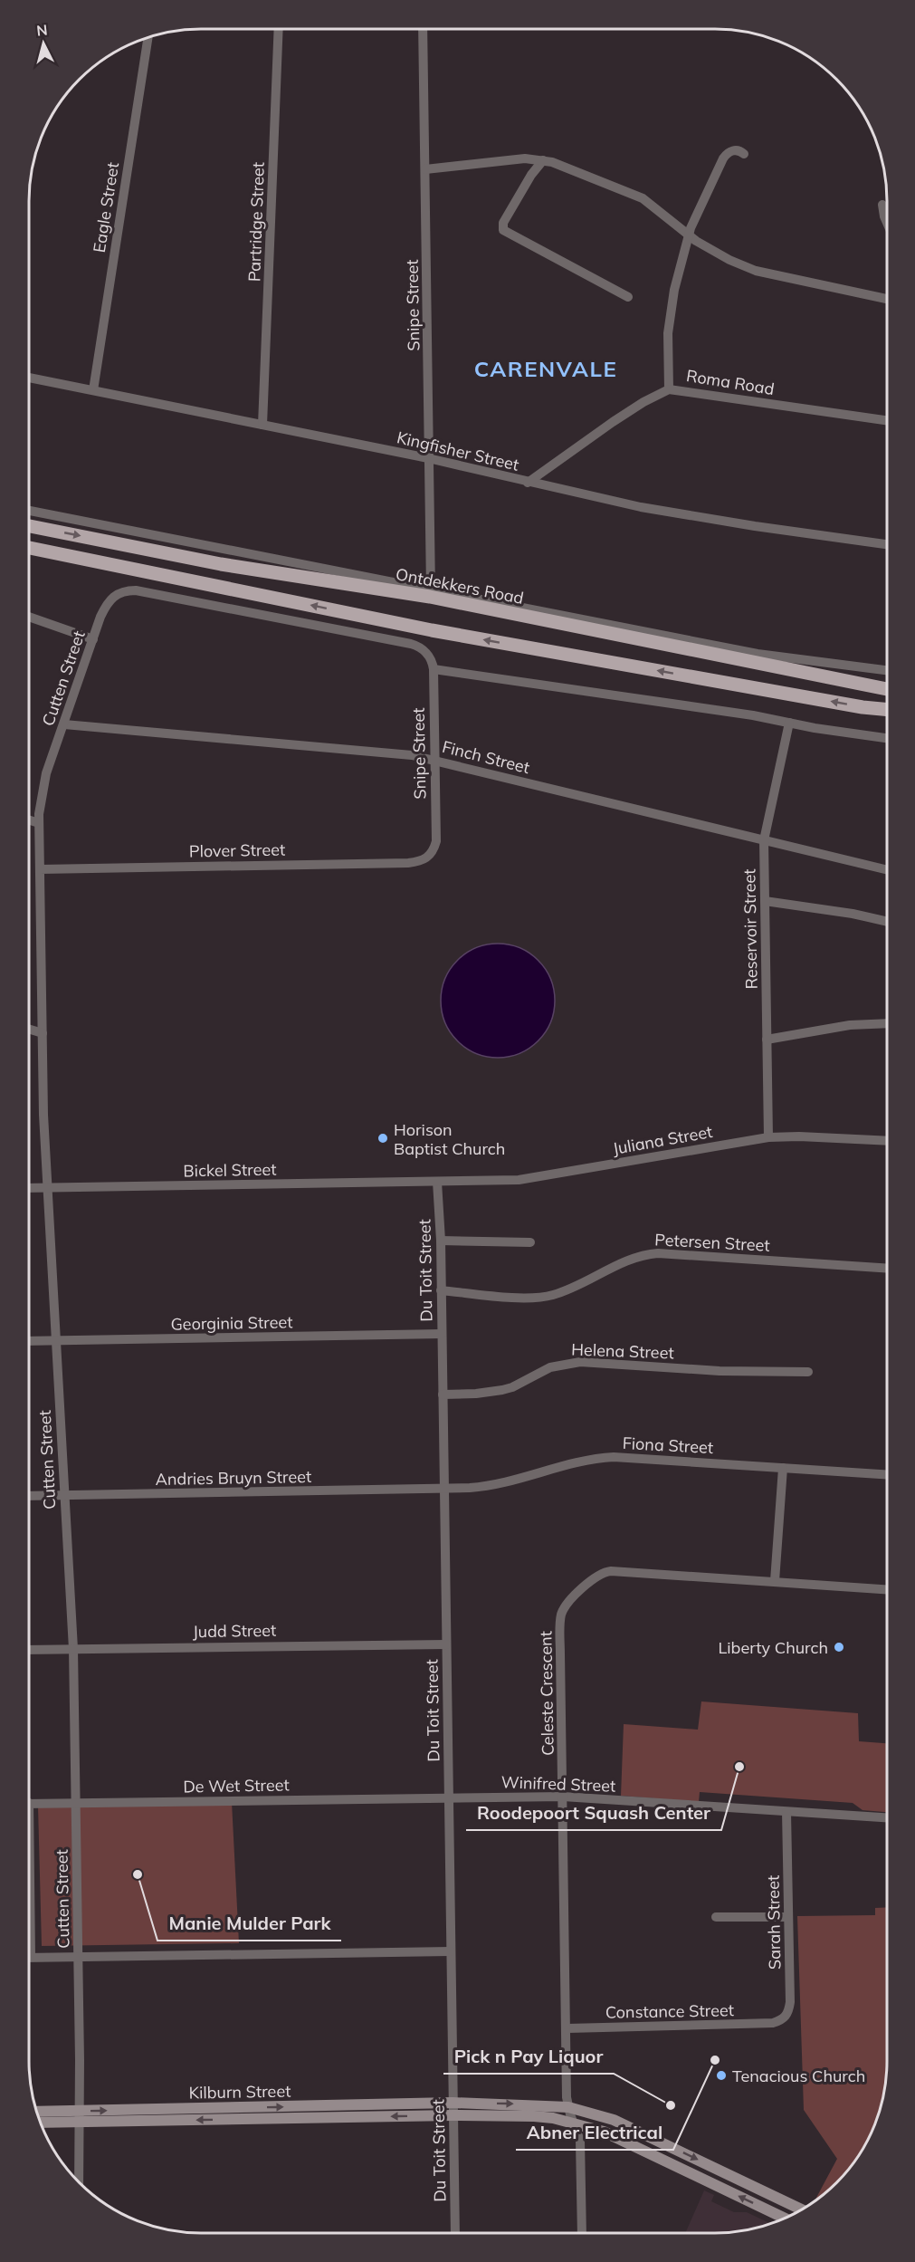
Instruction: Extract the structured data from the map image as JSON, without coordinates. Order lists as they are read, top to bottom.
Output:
{
  "streets": {
    "main road": ["Ontdekkers Road"],
    "street": [
      "Eagle Street",
      "Partridge Street",
      "Snipe Street",
      "Roma Road",
      "Kingfisher Street",
      "Cutten Street",
      "Finch Street",
      "Plover Street",
      "Reservoir Street",
      "Juliana Street",
      "Bickel Street",
      "Petersen Street",
      "Du Toit Street",
      "Georginia Street",
      "Helena Street",
      "Fiona Street",
      "Andries Bruyn Street",
      "Judd Street",
      "Celeste Crescent",
      "Winifred Street",
      "De Wet Street",
      "Sarah Street",
      "Constance Street",
      "Kilburn Street"
    ]
  },
  "crossings": [
    ["Eagle Street", "Kingfisher Street"],
    ["Partridge Street", "Kingfisher Street"],
    ["Snipe Street", "Kingfisher Street"],
    ["Snipe Street", "Ontdekkers Road"],
    ["Snipe Street", "Cutten Street"],
    ["Snipe Street", "Finch Street"],
    ["Snipe Street", "Plover Street"],
    ["Roma Road", "Kingfisher Street"],
    ["Cutten Street", "Finch Street"],
    ["Cutten Street", "Plover Street"],
    ["Cutten Street", "Bickel Street"],
    ["Cutten Street", "Georginia Street"],
    ["Cutten Street", "Andries Bruyn Street"],
    ["Cutten Street", "Judd Street"],
    ["Cutten Street", "De Wet Street"],
    ["Cutten Street", "Kilburn Street"],
    ["Finch Street", "Reservoir Street"],
    ["Reservoir Street", "Juliana Street"],
    ["Juliana Street", "Bickel Street"],
    ["Juliana Street", "Du Toit Street"],
    ["Bickel Street", "Du Toit Street"],
    ["Petersen Street", "Du Toit Street"],
    ["Du Toit Street", "Georginia Street"],
    ["Du Toit Street", "Helena Street"],
    ["Du Toit Street", "Fiona Street"],
    ["Du Toit Street", "Andries Bruyn Street"],
    ["Du Toit Street", "Judd Street"],
    ["Du Toit Street", "Winifred Street"],
    ["Du Toit Street", "De Wet Street"],
    ["Du Toit Street", "Kilburn Street"],
    ["Fiona Street", "Andries Bruyn Street"],
    ["Celeste Crescent", "Winifred Street"],
    ["Celeste Crescent", "Constance Street"],
    ["Celeste Crescent", "Kilburn Street"],
    ["Winifred Street", "De Wet Street"],
    ["Winifred Street", "Sarah Street"],
    ["Sarah Street", "Constance Street"]
  ],
  "districts": ["CARENVALE"],
  "places": [
    "Horison Baptist Church",
    "Liberty Church",
    "Roodepoort Squash Center",
    "Manie Mulder Park",
    "Abner Electrical",
    "Tenacious Church",
    "Pick n Pay Liquor"
  ],
  "north": "top"
}
